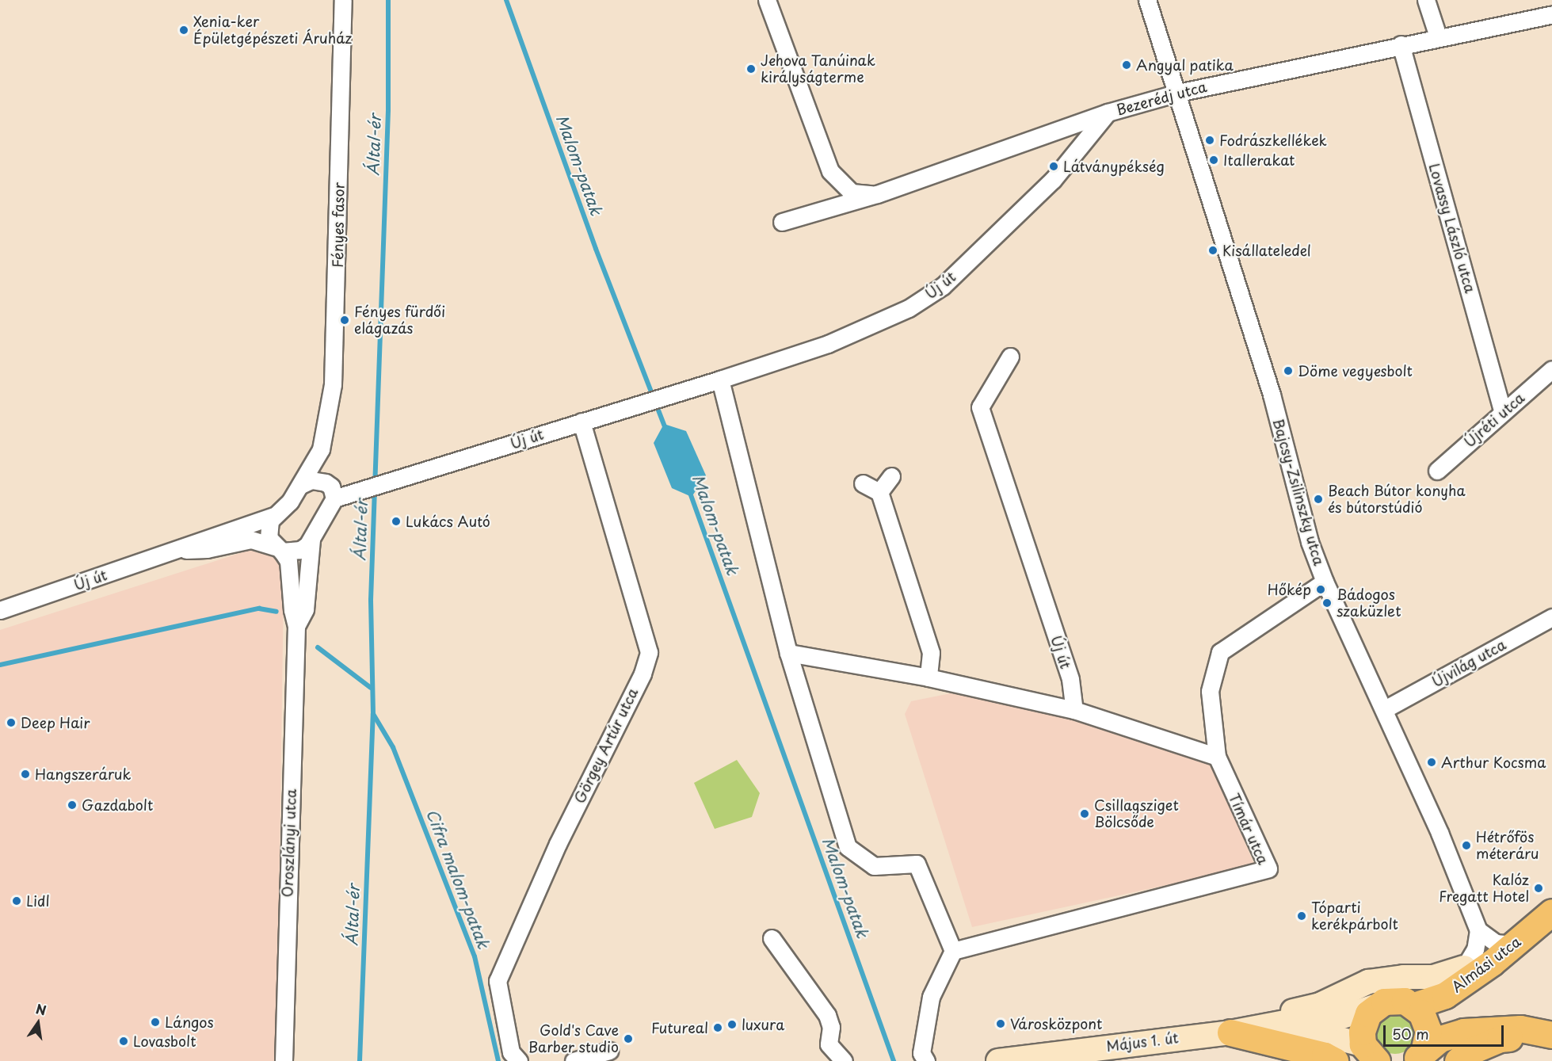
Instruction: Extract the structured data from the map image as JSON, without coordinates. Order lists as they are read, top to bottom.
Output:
{
  "streets": {
    "main road": ["Almási utca", "Május 1. út"],
    "street": [
      "Bezerédj utca",
      "Fényes fasor",
      "Lovassy László utca",
      "Új út",
      "Újréti utca",
      "Bajcsy-Zsilinszky utca",
      "Újvilág utca",
      "Görgey Artúr utca",
      "Tímár utca",
      "Oroszlányi utca"
    ]
  },
  "crossings": [
    ["Bezerédj utca", "Lovassy László utca"],
    ["Bezerédj utca", "Új út"],
    ["Bezerédj utca", "Bajcsy-Zsilinszky utca"],
    ["Fényes fasor", "Új út"],
    ["Fényes fasor", "Oroszlányi utca"],
    ["Lovassy László utca", "Újréti utca"],
    ["Új út", "Görgey Artúr utca"],
    ["Új út", "Oroszlányi utca"],
    ["Bajcsy-Zsilinszky utca", "Újvilág utca"],
    ["Bajcsy-Zsilinszky utca", "Tímár utca"]
  ],
  "water": ["Által-ér", "Malom-patak", "Cifra malom-patak"],
  "places": [
    "Xenia-ker Épületgépészeti Áruház",
    "Angyal patika",
    "Jehova Tanúinak királyságterme",
    "Fodrászkellékek",
    "Itallerakat",
    "Látványpékség",
    "Kisállateledel",
    "Fényes fürdői elágazás",
    "Döme vegyesbolt",
    "Beach Bútor konyha és bútorstúdió",
    "Lukács Autó",
    "Hőkép",
    "Bádogos szaküzlet",
    "Deep Hair",
    "Arthur Kocsma",
    "Hangszeráruk",
    "Gazdabolt",
    "Csillagsziget Bölcsőde",
    "Hétrőfös méteráru",
    "Kalóz Fregatt Hotel",
    "Lidl",
    "Tóparti kerékpárbolt",
    "Lángos",
    "Városközpont",
    "luxura",
    "Futureal",
    "Gold's Cave Barber studio",
    "Lovasbolt"
  ],
  "scale_bar": "50 m",
  "north": "top"
}
